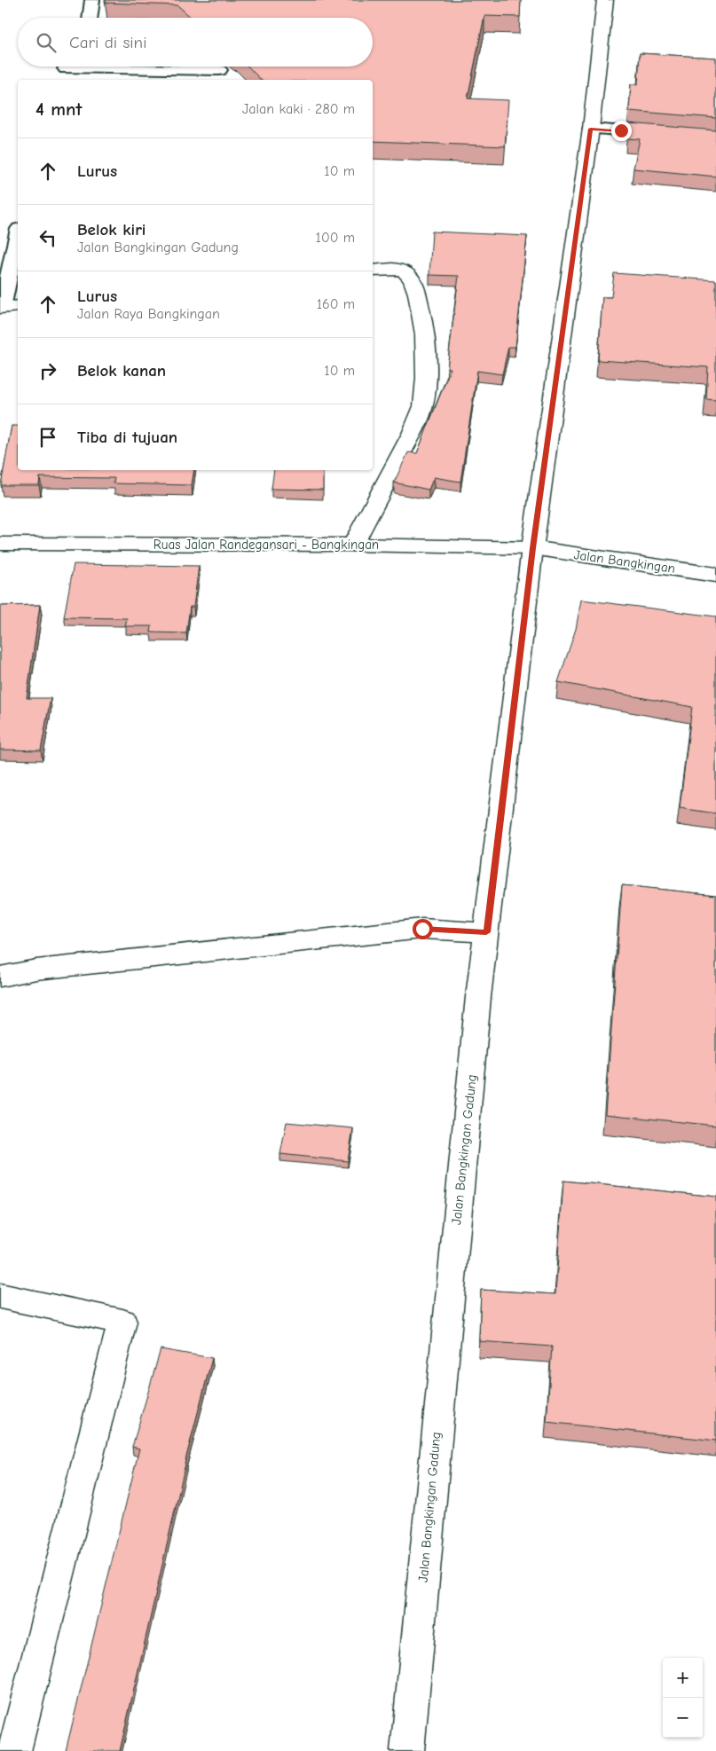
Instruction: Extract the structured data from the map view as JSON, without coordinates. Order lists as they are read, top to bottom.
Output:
{
  "streets": {
    "street": ["Ruas Jalan Randegansari - Bangkingan", "Jalan Bangkingan", "Jalan Bangkingan Gadung"]
  },
  "crossings": [
    ["Ruas Jalan Randegansari - Bangkingan", "Jalan Bangkingan"],
    ["Ruas Jalan Randegansari - Bangkingan", "Jalan Bangkingan Gadung"],
    ["Jalan Bangkingan", "Jalan Bangkingan Gadung"]
  ],
  "page": {
    "search": "Cari di sini",
    "heading": ["4 mnt", "Jalan kaki · 280 m"],
    "list": [
      ["Lurus", "10 m"],
      ["Belok kiri", "Jalan Bangkingan Gadung", "100 m"],
      ["Lurus", "Jalan Raya Bangkingan", "160 m"],
      ["Belok kanan", "10 m"],
      "Tiba di tujuan"
    ],
    "map_buttons": ["+", "−"]
  }
}
